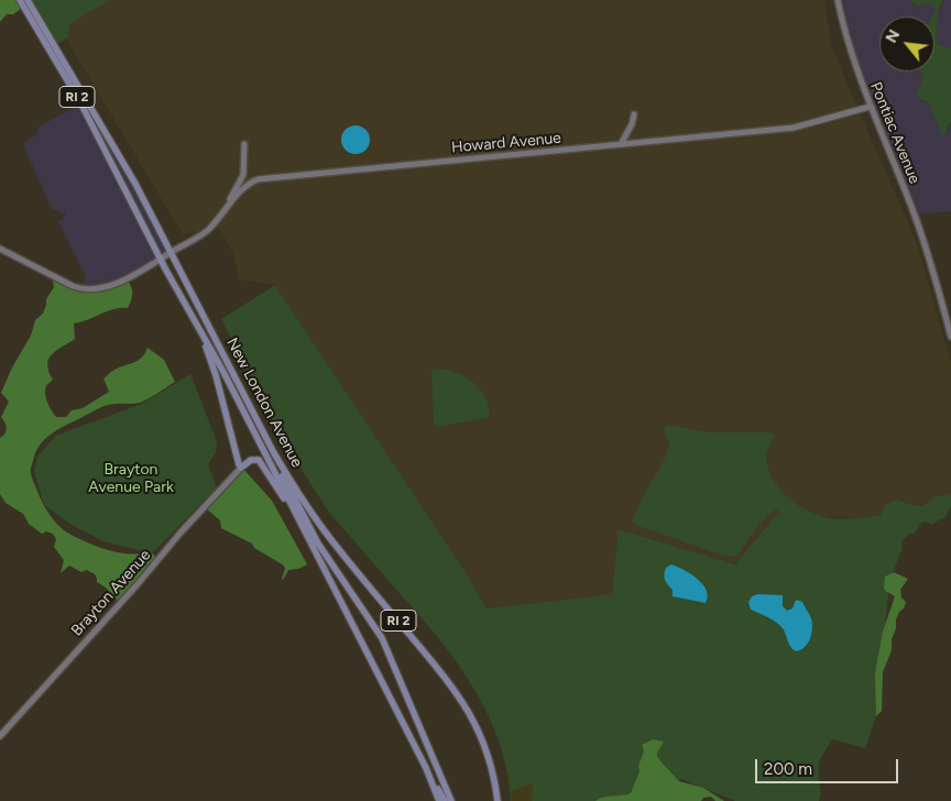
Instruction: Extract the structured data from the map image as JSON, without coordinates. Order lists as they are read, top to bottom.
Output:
{
  "streets": {
    "main road": ["RI 2", "New London Avenue"],
    "street": ["Pontiac Avenue", "Howard Avenue", "Brayton Avenue"]
  },
  "crossings": [
    ["Pontiac Avenue", "Howard Avenue"],
    ["Howard Avenue", "New London Avenue"]
  ],
  "parks": ["Brayton Avenue Park"],
  "scale_bar": "200 m",
  "north": "top left"
}
